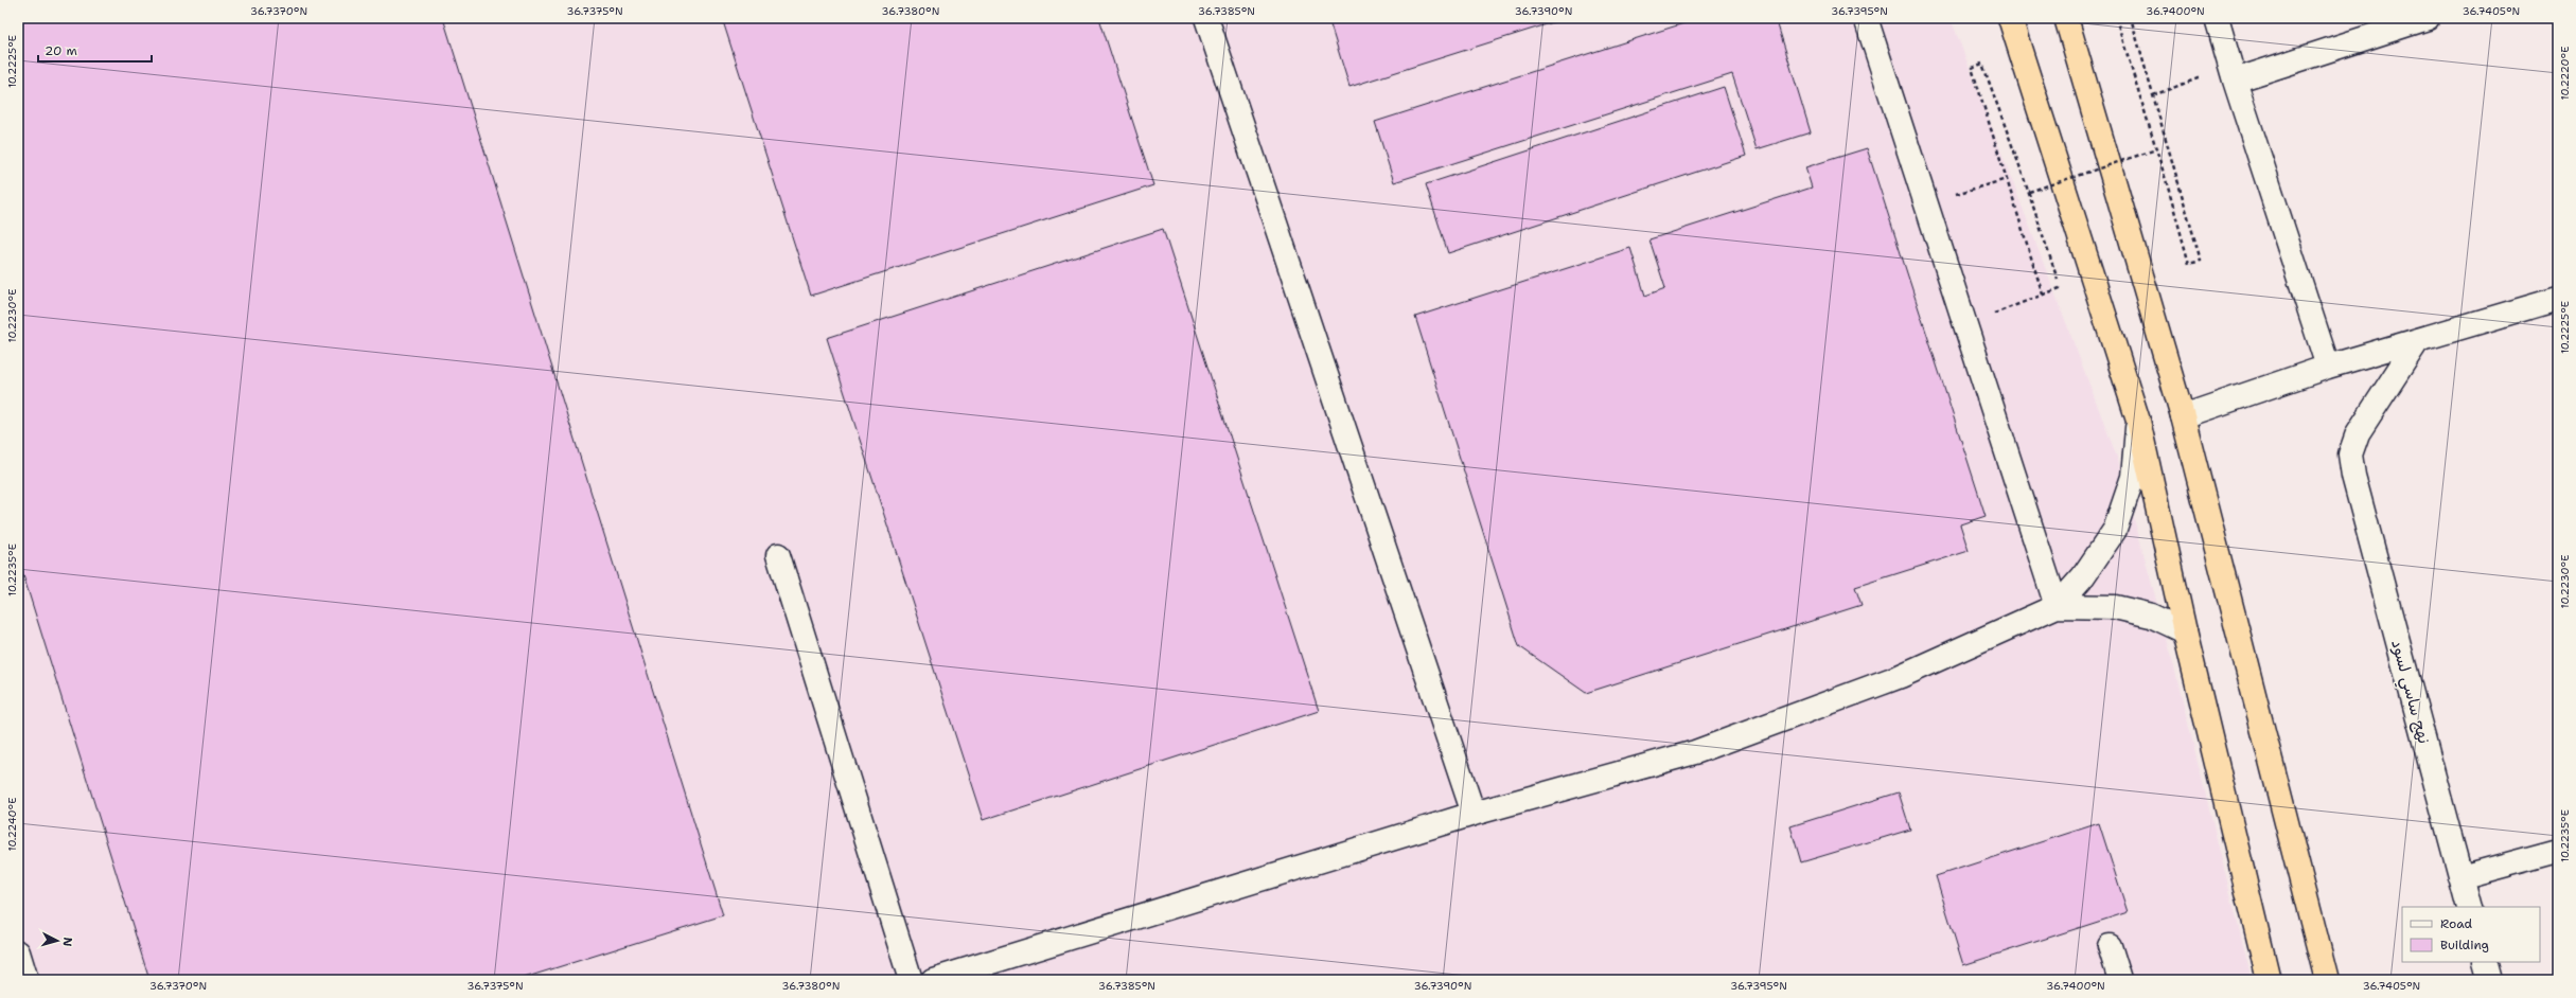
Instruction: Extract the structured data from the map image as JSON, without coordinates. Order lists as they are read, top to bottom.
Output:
{
  "streets": {
    "street": ["نهج ساسي لسود"]
  },
  "legend": ["Road", "Building"],
  "scale_bar": "20 m",
  "north": "right",
  "coordinates": [
    "36.7370°N",
    "36.7375°N",
    "36.7380°N",
    "36.7385°N",
    "36.7390°N",
    "36.7395°N",
    "36.7400°N",
    "36.7405°N",
    "10.2225°E",
    "10.2220°E",
    "10.2230°E",
    "10.2235°E",
    "10.2240°E"
  ]
}
